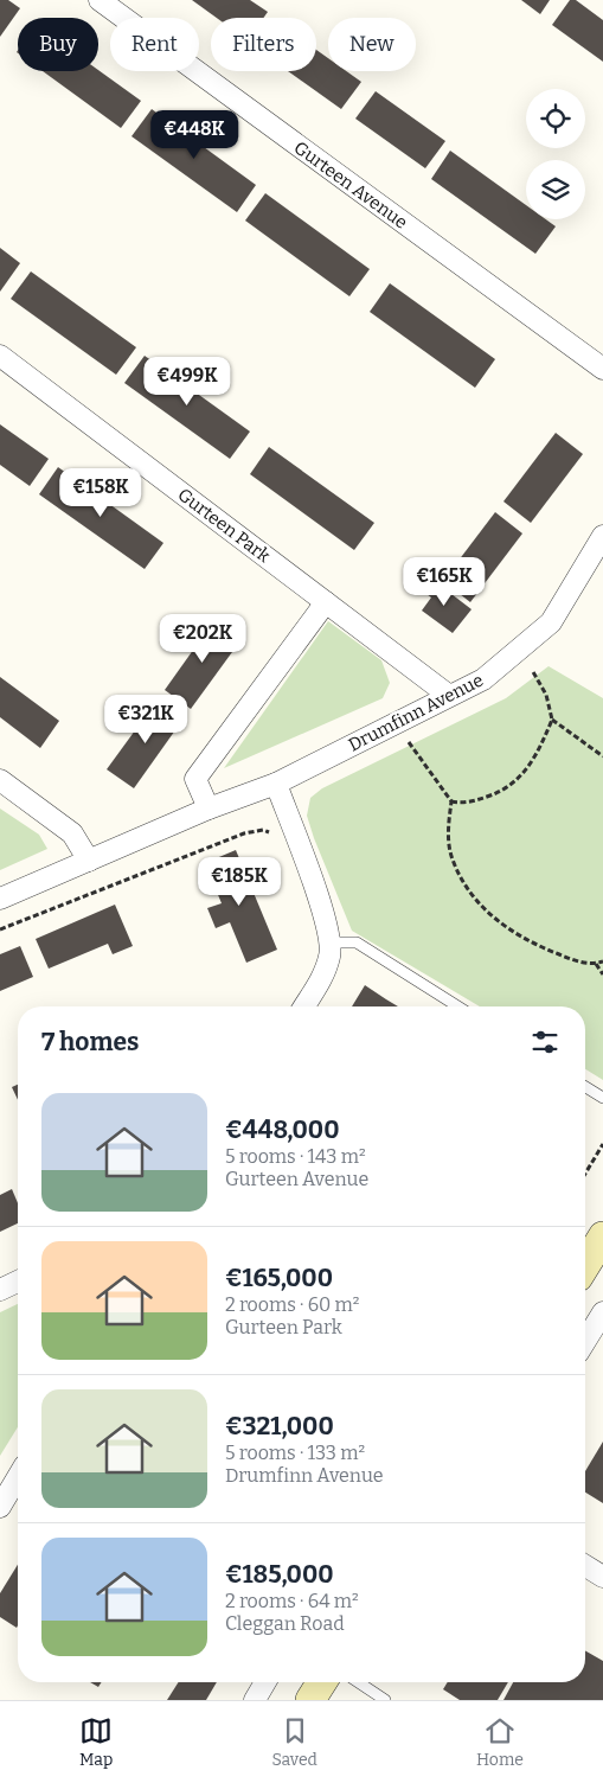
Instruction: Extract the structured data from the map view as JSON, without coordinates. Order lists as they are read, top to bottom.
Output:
{
  "streets": {
    "street": ["Gurteen Avenue", "Gurteen Park", "Drumfinn Avenue"]
  },
  "crossings": [
    ["Gurteen Park", "Drumfinn Avenue"]
  ],
  "page": {
    "chip": [
      "Buy",
      "Rent",
      "Filters",
      "New"
    ],
    "price": [
      "€448K",
      "€499K",
      "€158K",
      "€165K",
      "€202K",
      "€321K",
      "€185K"
    ],
    "heading": "7 homes",
    "list": [
      {
        "name": "€448,000",
        "note": "5 rooms · 143 m² · Gurteen Avenue"
      },
      {
        "name": "€165,000",
        "note": "2 rooms · 60 m² · Gurteen Park"
      },
      {
        "name": "€321,000",
        "note": "5 rooms · 133 m² · Drumfinn Avenue"
      },
      {
        "name": "€185,000",
        "note": "2 rooms · 64 m² · Cleggan Road"
      }
    ],
    "tabs": ["Map", "Saved", "Home"]
  }
}
